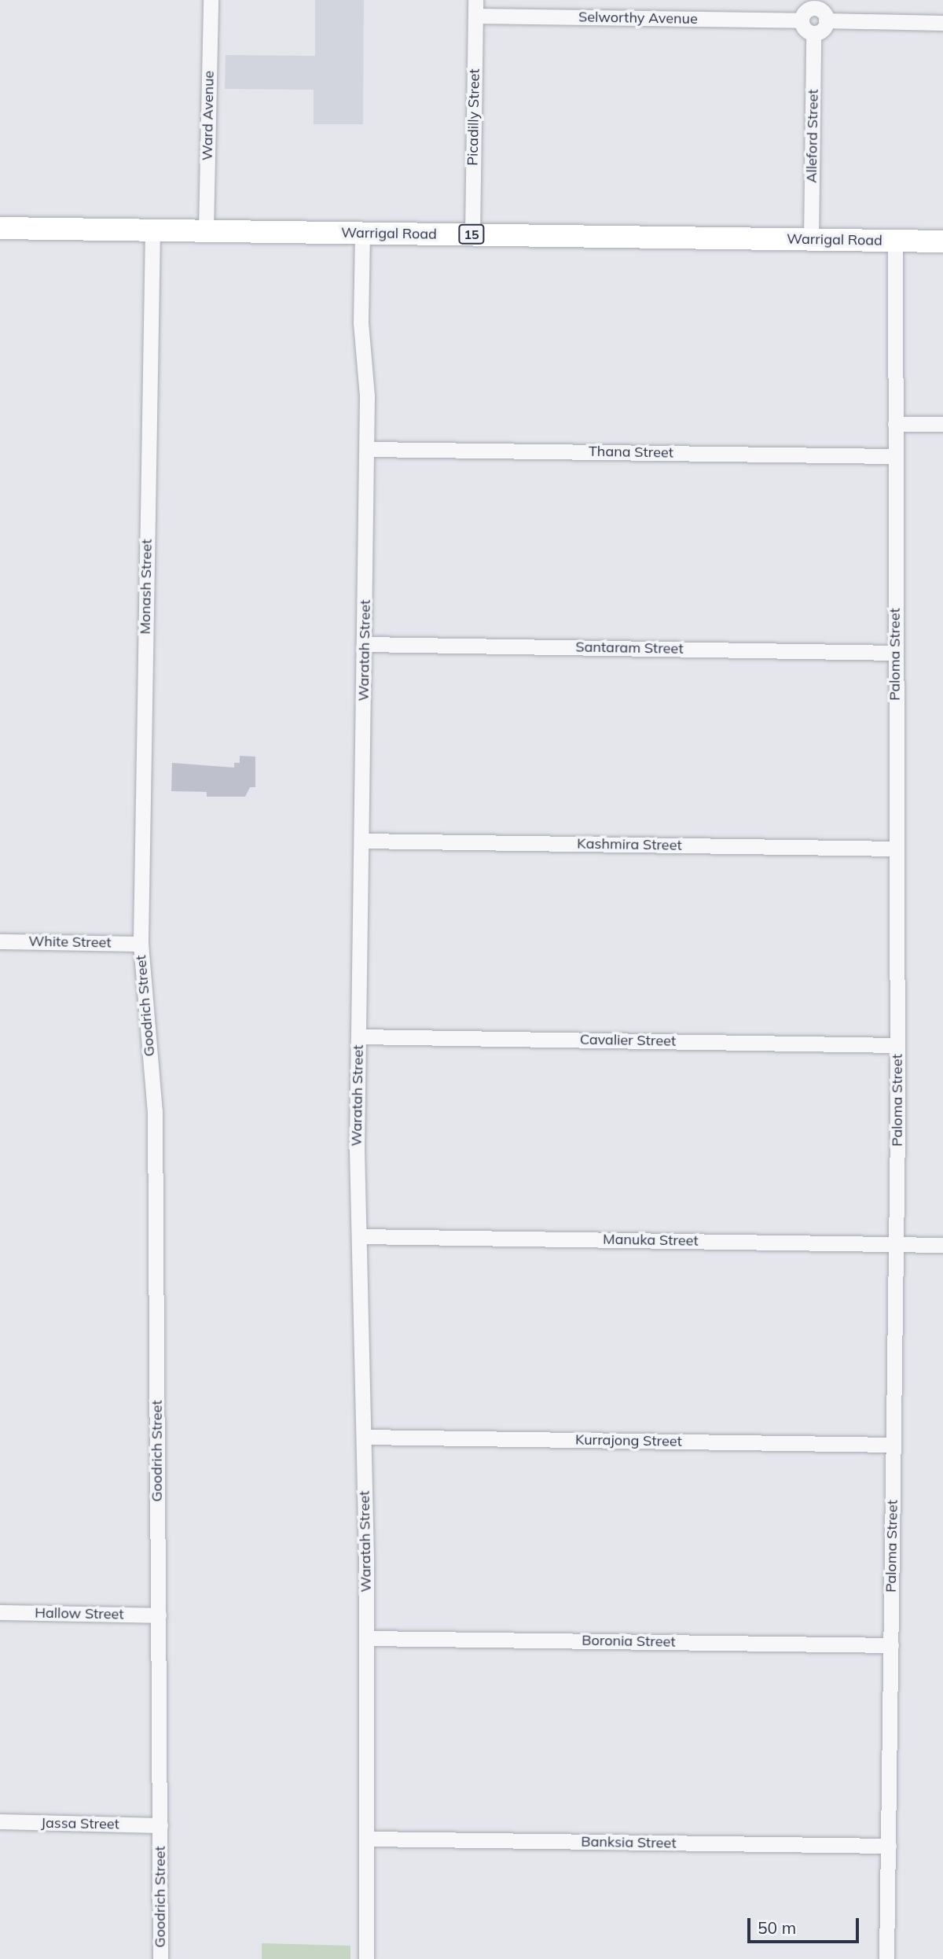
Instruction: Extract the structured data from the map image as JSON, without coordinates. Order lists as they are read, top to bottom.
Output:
{
  "streets": {
    "highway": ["Warrigal Road", "15"],
    "street": [
      "Selworthy Avenue",
      "Ward Avenue",
      "Picadilly Street",
      "Alleford Street",
      "Thana Street",
      "Monash Street",
      "Santaram Street",
      "Waratah Street",
      "Paloma Street",
      "Kashmira Street",
      "White Street",
      "Goodrich Street",
      "Cavalier Street",
      "Manuka Street",
      "Kurrajong Street",
      "Hallow Street",
      "Boronia Street",
      "Jassa Street",
      "Banksia Street"
    ]
  },
  "crossings": [
    ["Selworthy Avenue", "Picadilly Street"],
    ["Selworthy Avenue", "Alleford Street"],
    ["Ward Avenue", "Warrigal Road"],
    ["Picadilly Street", "Warrigal Road"],
    ["Alleford Street", "Warrigal Road"],
    ["Warrigal Road", "Monash Street"],
    ["Warrigal Road", "Waratah Street"],
    ["Warrigal Road", "Paloma Street"],
    ["Thana Street", "Waratah Street"],
    ["Thana Street", "Paloma Street"],
    ["Monash Street", "White Street"],
    ["Monash Street", "Goodrich Street"],
    ["Santaram Street", "Waratah Street"],
    ["Santaram Street", "Paloma Street"],
    ["Waratah Street", "Kashmira Street"],
    ["Waratah Street", "Cavalier Street"],
    ["Waratah Street", "Manuka Street"],
    ["Waratah Street", "Kurrajong Street"],
    ["Waratah Street", "Boronia Street"],
    ["Waratah Street", "Banksia Street"],
    ["Paloma Street", "Kashmira Street"],
    ["Paloma Street", "Cavalier Street"],
    ["Paloma Street", "Manuka Street"],
    ["Paloma Street", "Kurrajong Street"],
    ["Paloma Street", "Boronia Street"],
    ["Paloma Street", "Banksia Street"],
    ["White Street", "Goodrich Street"],
    ["Goodrich Street", "Hallow Street"],
    ["Goodrich Street", "Jassa Street"]
  ],
  "scale_bar": "50 m"
}
